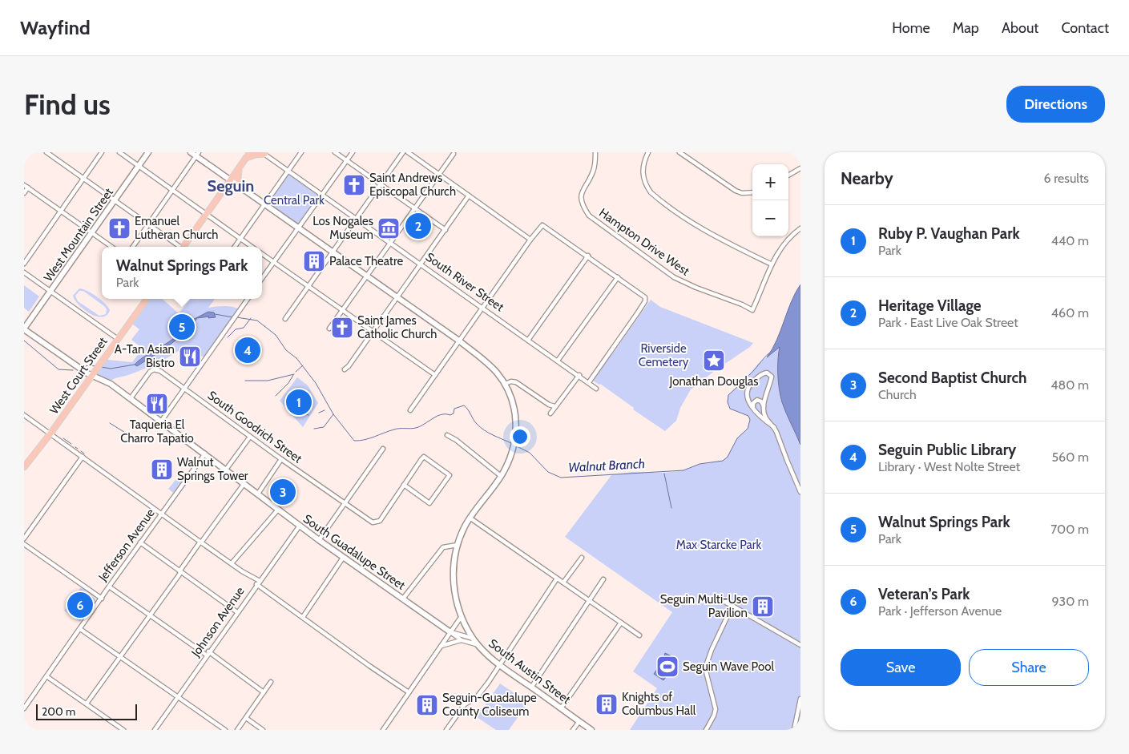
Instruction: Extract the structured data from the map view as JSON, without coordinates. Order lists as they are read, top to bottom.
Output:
{
  "streets": {
    "main road": [
      "West Mountain Street",
      "West Court Street",
      "South Guadalupe Street",
      "South Austin Street"
    ],
    "street": [
      "Hampton Drive West",
      "South River Street",
      "South Goodrich Street",
      "Jefferson Avenue",
      "Johnson Avenue"
    ]
  },
  "crossings": [
    ["West Mountain Street", "South Guadalupe Street"],
    ["South River Street", "South Austin Street"],
    ["West Court Street", "South Guadalupe Street"],
    ["South Goodrich Street", "South Guadalupe Street"],
    ["Jefferson Avenue", "South Guadalupe Street"],
    ["South Guadalupe Street", "Johnson Avenue"],
    ["South Guadalupe Street", "South Austin Street"]
  ],
  "districts": ["Seguin"],
  "water": ["Walnut Branch"],
  "parks": ["Central Park", "Riverside Cemetery", "Max Starcke Park"],
  "places": {
    "church": ["Saint Andrews Episcopal Church", "Emanuel Lutheran Church", "Saint James Catholic Church"],
    "museum": ["Los Nogales Museum"],
    "building": [
      "Palace Theatre",
      "Walnut Springs Tower",
      "Seguin Multi-Use Pavilion",
      "Knights of Columbus Hall",
      "Seguin-Guadalupe County Coliseum"
    ],
    "restaurant": ["A-Tan Asian Bistro", "Taqueria El Charro Tapatio"],
    "place": ["Jonathan Douglas"],
    "sports": ["Seguin Wave Pool"]
  },
  "scale_bar": "200 m",
  "page": {
    "header": "Wayfind",
    "nav": [
      "Home",
      "Map",
      "About",
      "Contact"
    ],
    "buttons": [
      "Directions",
      ["Save", "Share"]
    ],
    "title": "Find us",
    "heading": ["Nearby", "6 results"],
    "map_buttons": ["+", "−"],
    "list": [
      {
        "mark": "1",
        "name": "Ruby P. Vaughan Park",
        "note": "Park",
        "value": "440 m"
      },
      {
        "mark": "2",
        "name": "Heritage Village",
        "note": "Park · East Live Oak Street",
        "value": "460 m"
      },
      {
        "mark": "3",
        "name": "Second Baptist Church",
        "note": "Church",
        "value": "480 m"
      },
      {
        "mark": "4",
        "name": "Seguin Public Library",
        "note": "Library · West Nolte Street",
        "value": "560 m"
      },
      {
        "mark": "5",
        "name": "Walnut Springs Park",
        "note": "Park",
        "value": "700 m"
      },
      {
        "mark": "6",
        "name": "Veteran’s Park",
        "note": "Park · Jefferson Avenue",
        "value": "930 m"
      }
    ],
    "pins": [
      "2",
      "5",
      "4",
      "1",
      "3",
      "6"
    ],
    "popup": ["Walnut Springs Park", "Park"],
    "scale": "200 m"
  }
}
